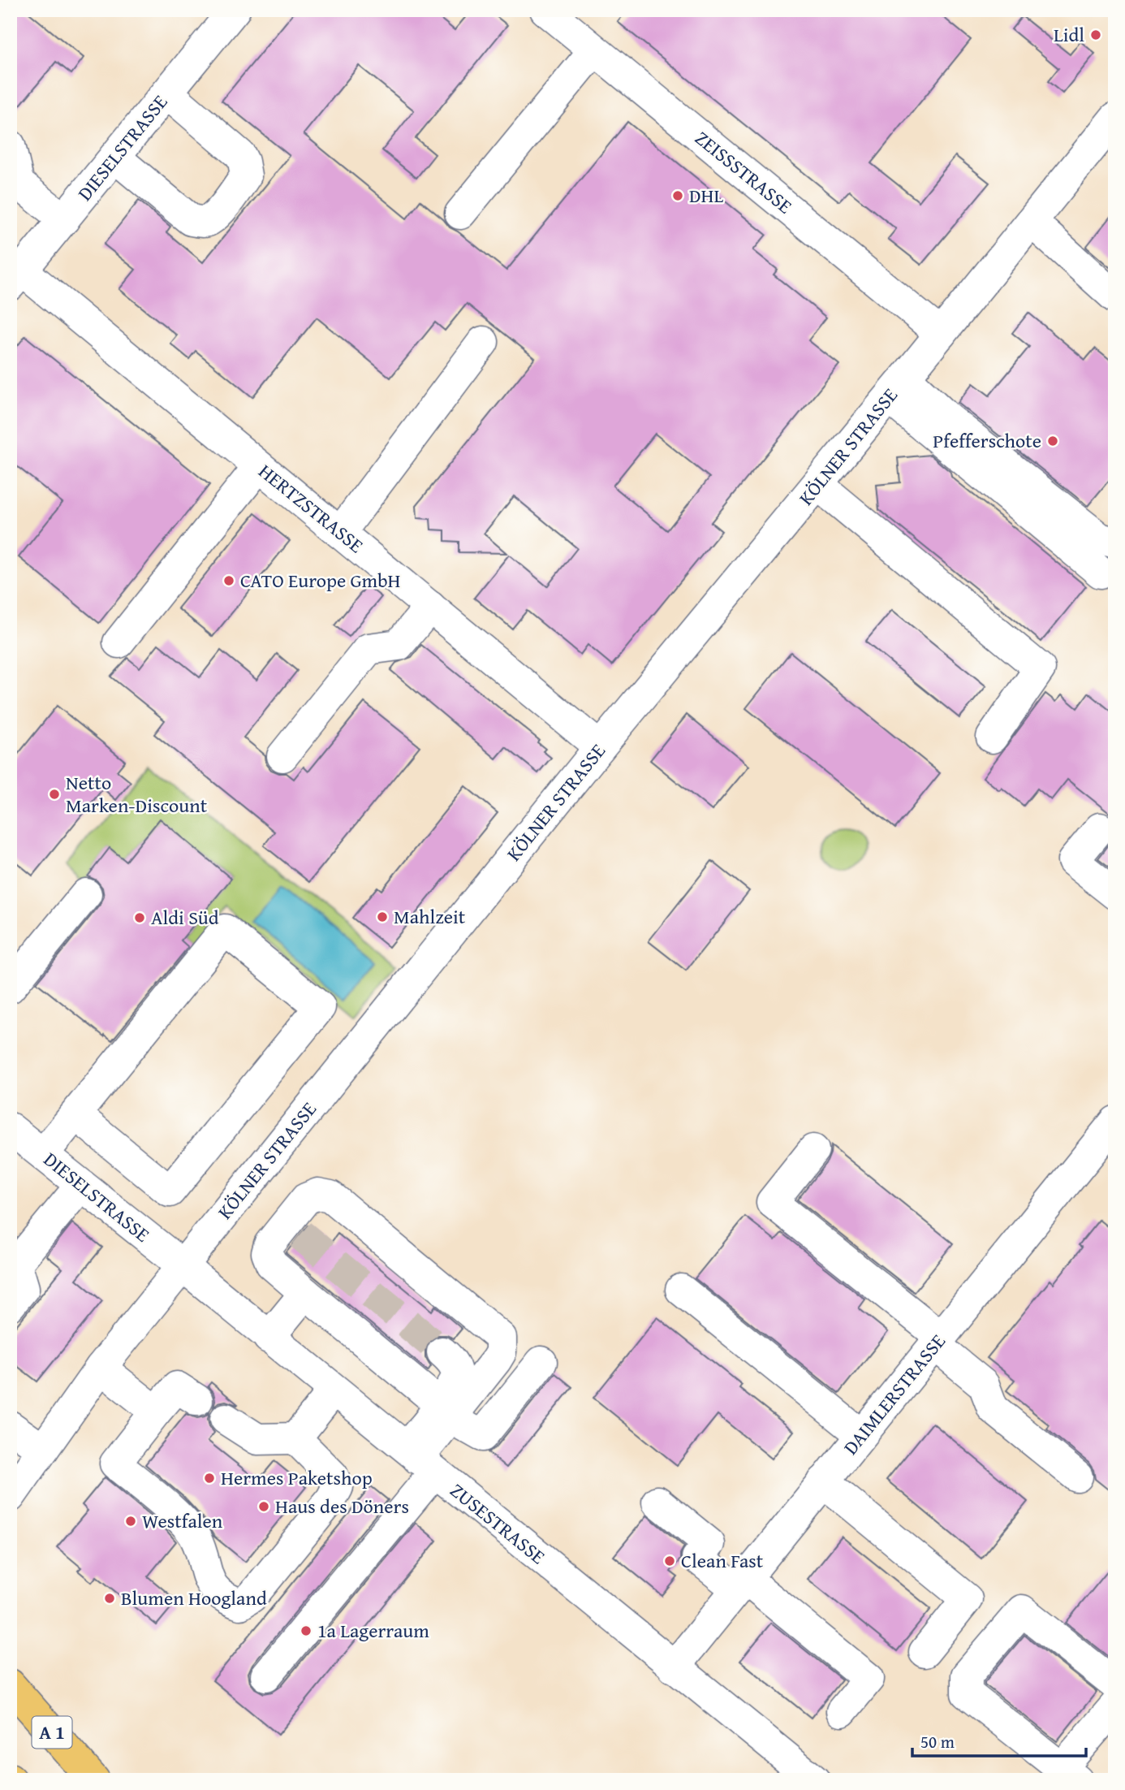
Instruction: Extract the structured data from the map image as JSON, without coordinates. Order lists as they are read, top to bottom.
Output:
{
  "streets": {
    "highway": ["A 1"],
    "street": [
      "DIESELSTRASSE",
      "ZEISSSTRASSE",
      "KÖLNER STRASSE",
      "HERTZSTRASSE",
      "DAIMLERSTRASSE",
      "ZUSESTRASSE"
    ]
  },
  "crossings": [
    ["DIESELSTRASSE", "KÖLNER STRASSE"],
    ["DIESELSTRASSE", "HERTZSTRASSE"],
    ["DIESELSTRASSE", "ZUSESTRASSE"],
    ["ZEISSSTRASSE", "KÖLNER STRASSE"],
    ["KÖLNER STRASSE", "HERTZSTRASSE"],
    ["KÖLNER STRASSE", "ZUSESTRASSE"],
    ["DAIMLERSTRASSE", "ZUSESTRASSE"]
  ],
  "places": [
    "Lidl",
    "DHL",
    "Pfefferschote",
    "CATO Europe GmbH",
    "Netto Marken-Discount",
    "Mahlzeit",
    "Aldi Süd",
    "Hermes Paketshop",
    "Haus des Döners",
    "Westfalen",
    "Clean Fast",
    "Blumen Hoogland",
    "1a Lagerraum"
  ],
  "scale_bar": "50 m"
}
